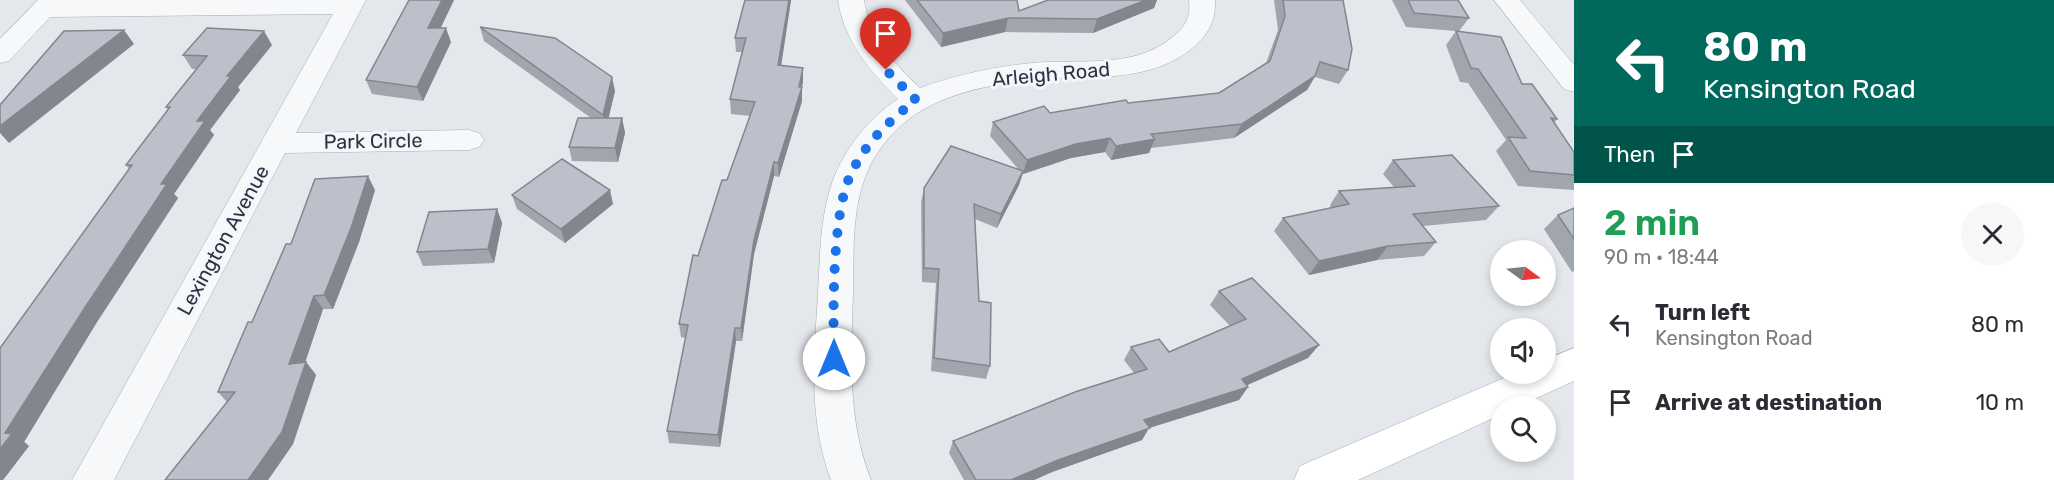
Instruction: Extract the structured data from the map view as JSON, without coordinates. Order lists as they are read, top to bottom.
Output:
{
  "streets": {
    "street": ["Arleigh Road", "Park Circle", "Lexington Avenue"]
  },
  "crossings": [
    ["Park Circle", "Lexington Avenue"]
  ],
  "north": "right",
  "page": {
    "turn": ["80 m", "Kensington Road"],
    "then": "Then",
    "heading": ["2 min", "90 m · 18:44"],
    "list": [
      {
        "name": "Turn left",
        "note": "Kensington Road",
        "value": "80 m"
      },
      {
        "name": "Arrive at destination",
        "value": "10 m"
      }
    ]
  }
}
